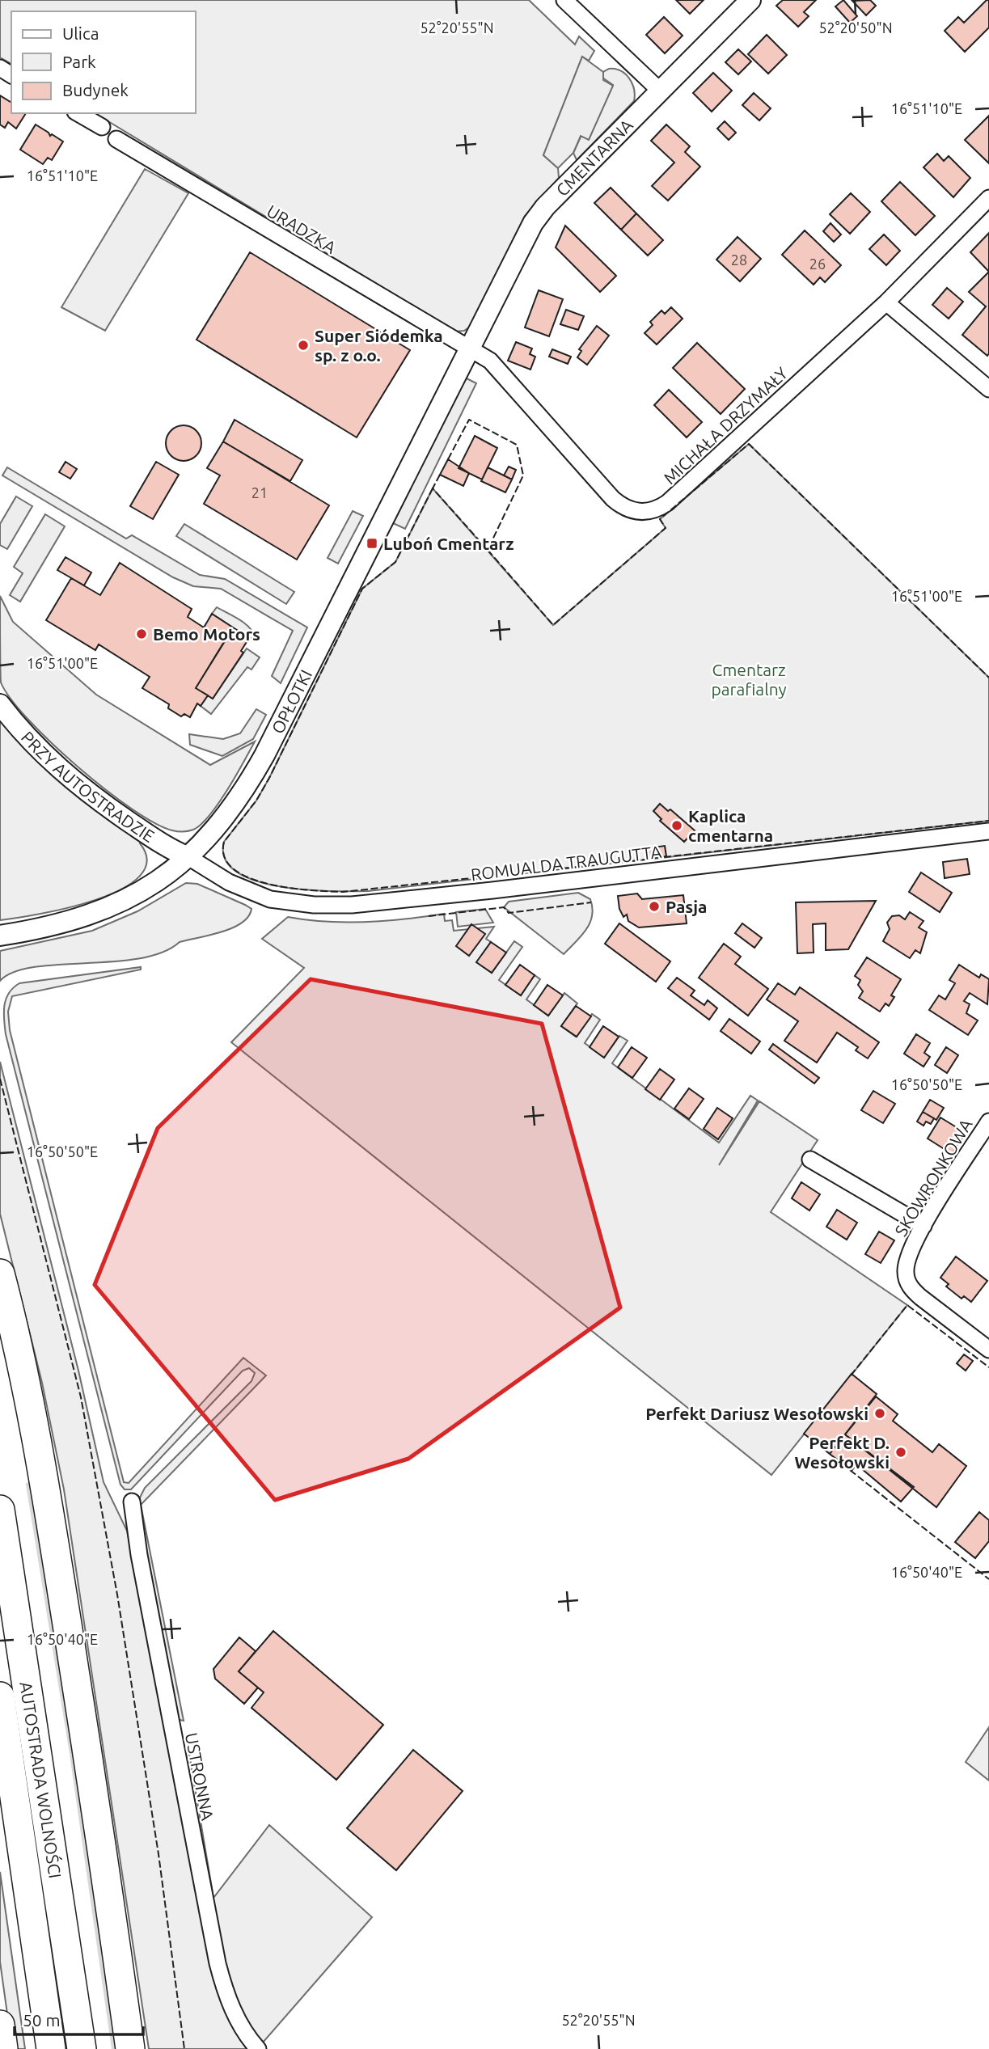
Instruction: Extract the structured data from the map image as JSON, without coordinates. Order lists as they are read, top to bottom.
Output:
{
  "streets": {
    "highway": ["AUTOSTRADA WOLNOŚCI"],
    "street": [
      "CMENTARNA",
      "URADZKA",
      "MICHAŁA DRZYMAŁY",
      "OPŁOTKI",
      "PRZY AUTOSTRADZIE",
      "ROMUALDA TRAUGUTTA",
      "SKOWRONKOWA",
      "USTRONNA"
    ]
  },
  "crossings": [
    ["CMENTARNA", "URADZKA"],
    ["CMENTARNA", "MICHAŁA DRZYMAŁY"],
    ["CMENTARNA", "OPŁOTKI"],
    ["URADZKA", "MICHAŁA DRZYMAŁY"],
    ["URADZKA", "OPŁOTKI"],
    ["MICHAŁA DRZYMAŁY", "OPŁOTKI"],
    ["OPŁOTKI", "PRZY AUTOSTRADZIE"],
    ["OPŁOTKI", "ROMUALDA TRAUGUTTA"],
    ["PRZY AUTOSTRADZIE", "ROMUALDA TRAUGUTTA"]
  ],
  "parks": ["Cmentarz parafialny"],
  "places": {
    "other": [
      "Super Siódemka sp. z o.o.",
      "Bemo Motors",
      "Kaplica cmentarna",
      "Pasja",
      "Perfekt Dariusz Wesołowski",
      "Perfekt D. Wesołowski"
    ],
    "transit": ["Luboń Cmentarz"]
  },
  "house_numbers": ["28", "26", "21"],
  "legend": ["Ulica", "Park", "Budynek"],
  "scale_bar": "50 m",
  "coordinates": [
    "52°20'55\"N",
    "52°20'50\"N",
    "16°51'10\"E",
    "16°51'00\"E",
    "16°50'50\"E",
    "16°50'40\"E"
  ]
}
